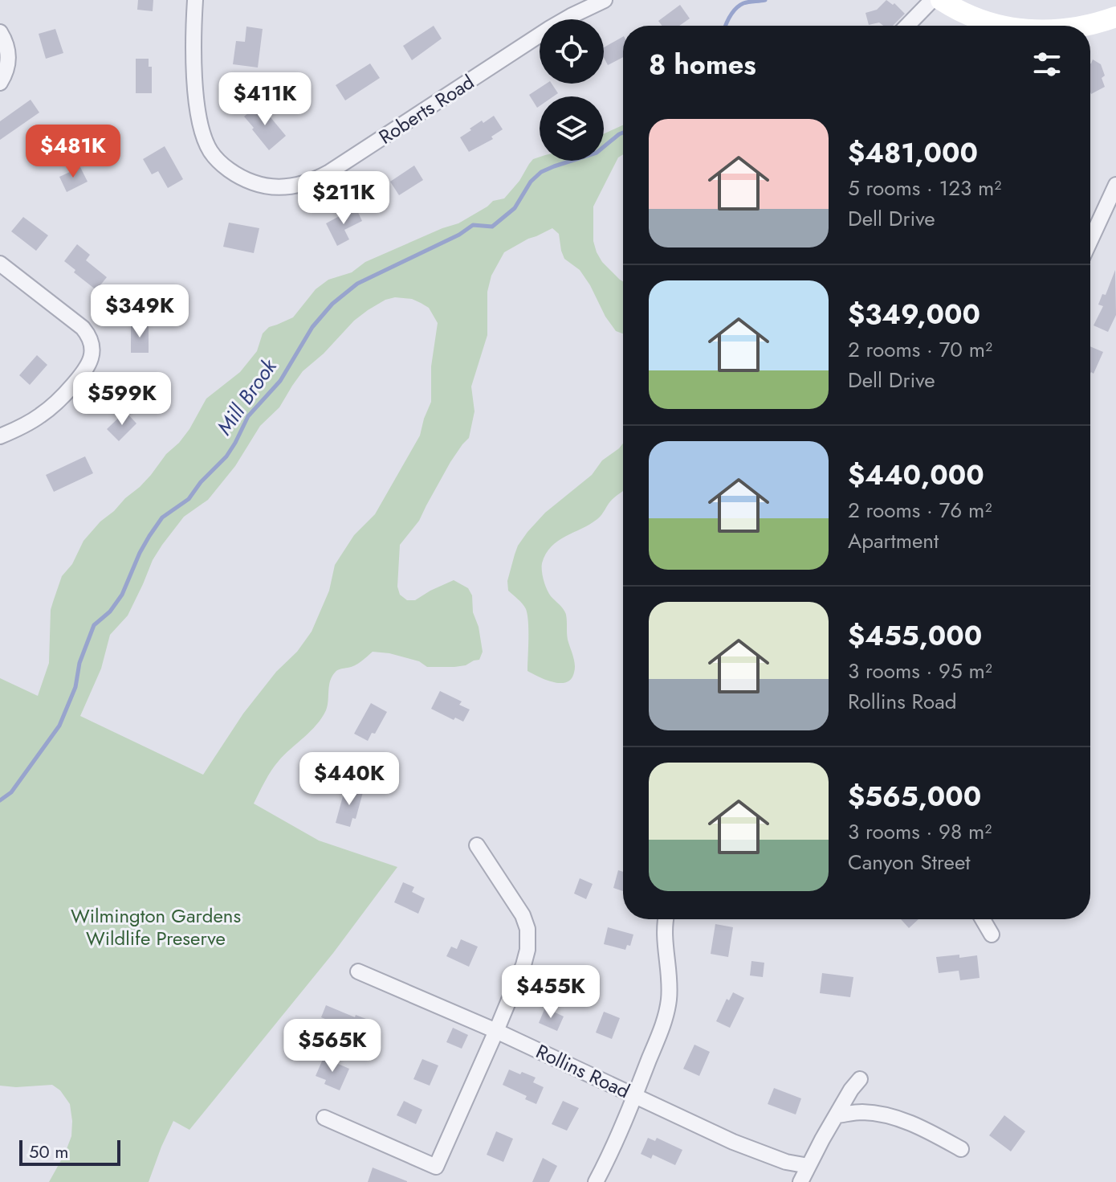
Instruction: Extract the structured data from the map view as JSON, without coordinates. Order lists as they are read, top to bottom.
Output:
{
  "streets": {
    "street": ["Roberts Road", "Rollins Road"]
  },
  "water": ["Mill Brook"],
  "parks": ["Wilmington Gardens Wildlife Preserve"],
  "scale_bar": "50 m",
  "page": {
    "heading": "8 homes",
    "price": [
      "$411K",
      "$481K",
      "$211K",
      "$349K",
      "$599K",
      "$440K",
      "$455K",
      "$565K"
    ],
    "list": [
      {
        "name": "$481,000",
        "note": "5 rooms · 123 m² · Dell Drive"
      },
      {
        "name": "$349,000",
        "note": "2 rooms · 70 m² · Dell Drive"
      },
      {
        "name": "$440,000",
        "note": "2 rooms · 76 m² · Apartment"
      },
      {
        "name": "$455,000",
        "note": "3 rooms · 95 m² · Rollins Road"
      },
      {
        "name": "$565,000",
        "note": "3 rooms · 98 m² · Canyon Street"
      }
    ],
    "scale": "50 m"
  }
}
